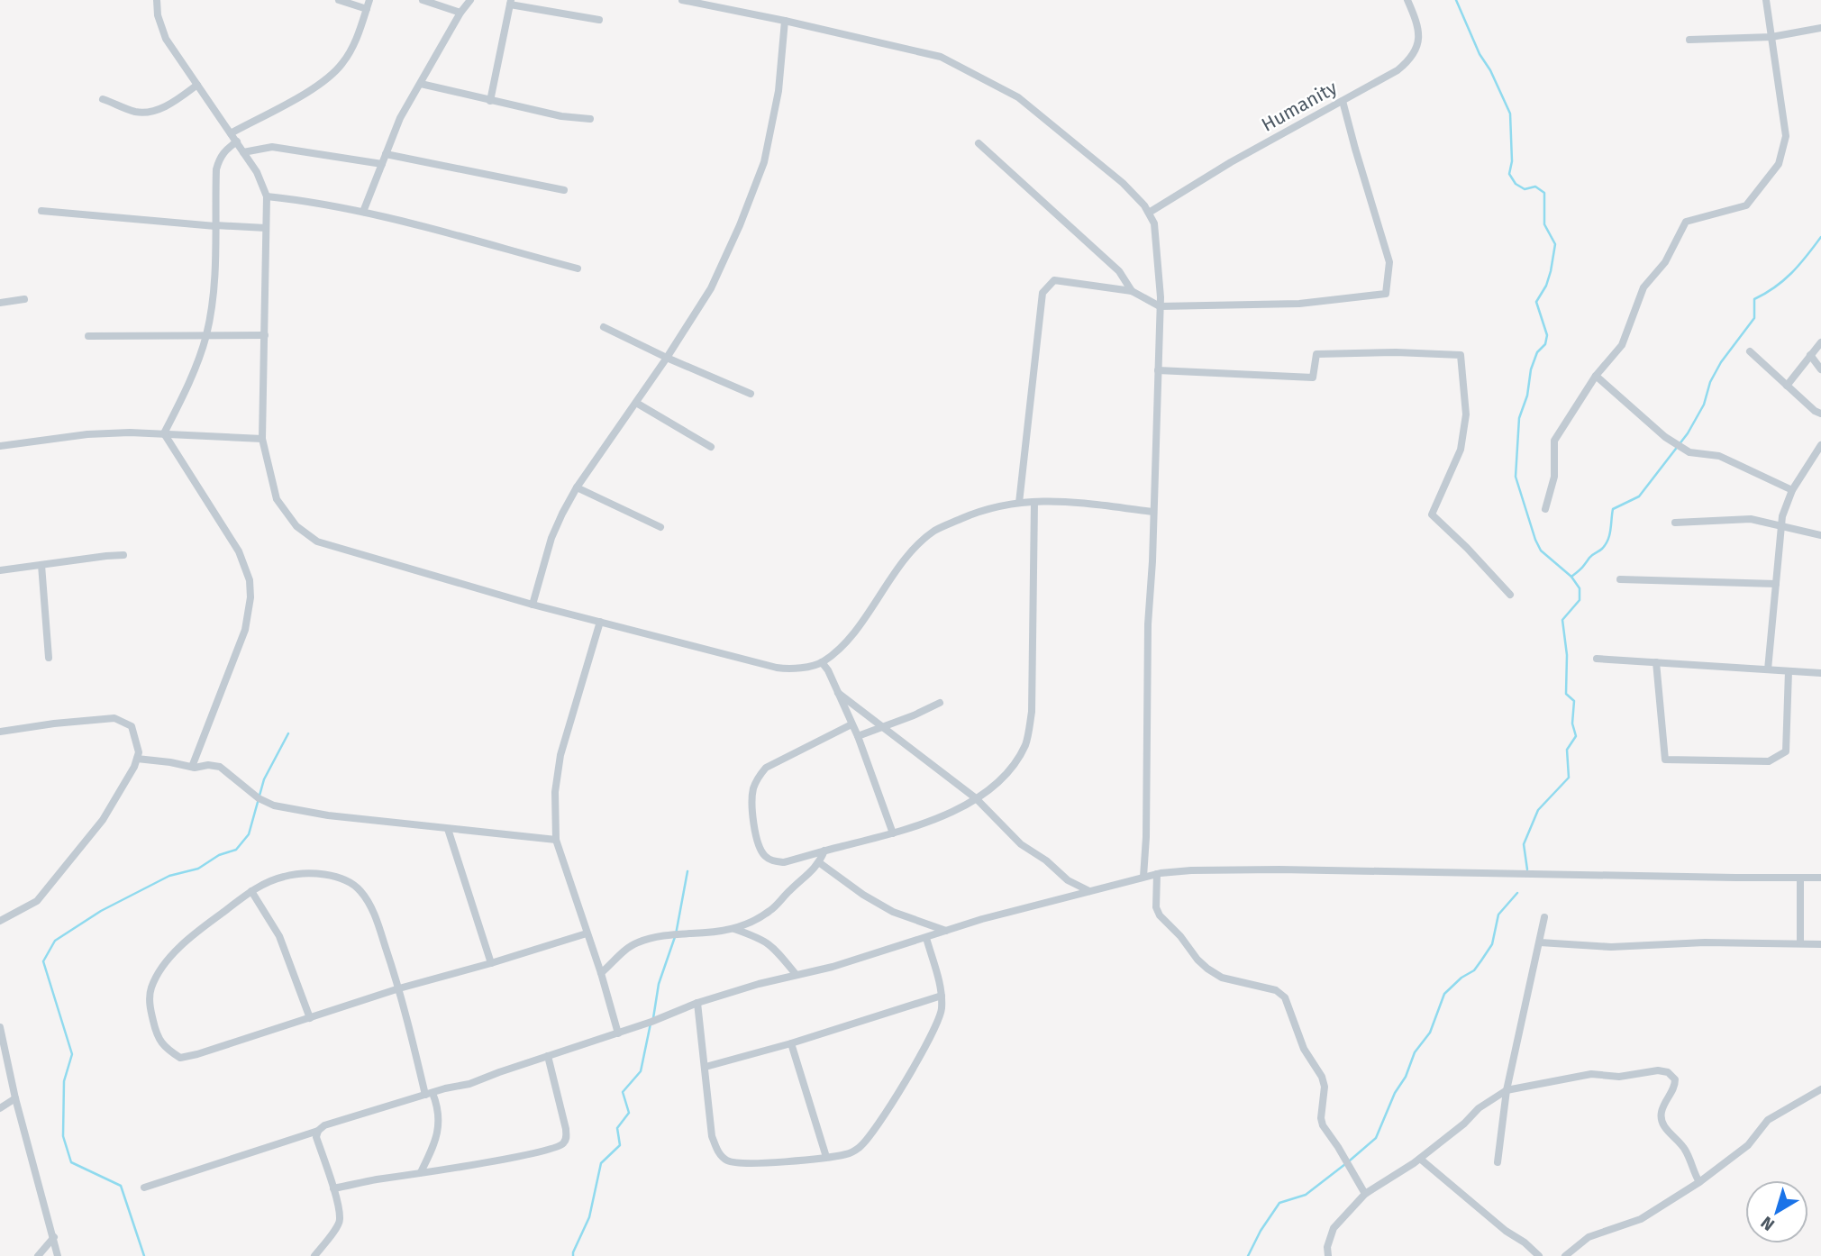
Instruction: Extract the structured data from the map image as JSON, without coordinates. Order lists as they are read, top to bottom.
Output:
{
  "streets": {
    "street": ["Humanity"]
  },
  "north": "bottom left"
}
